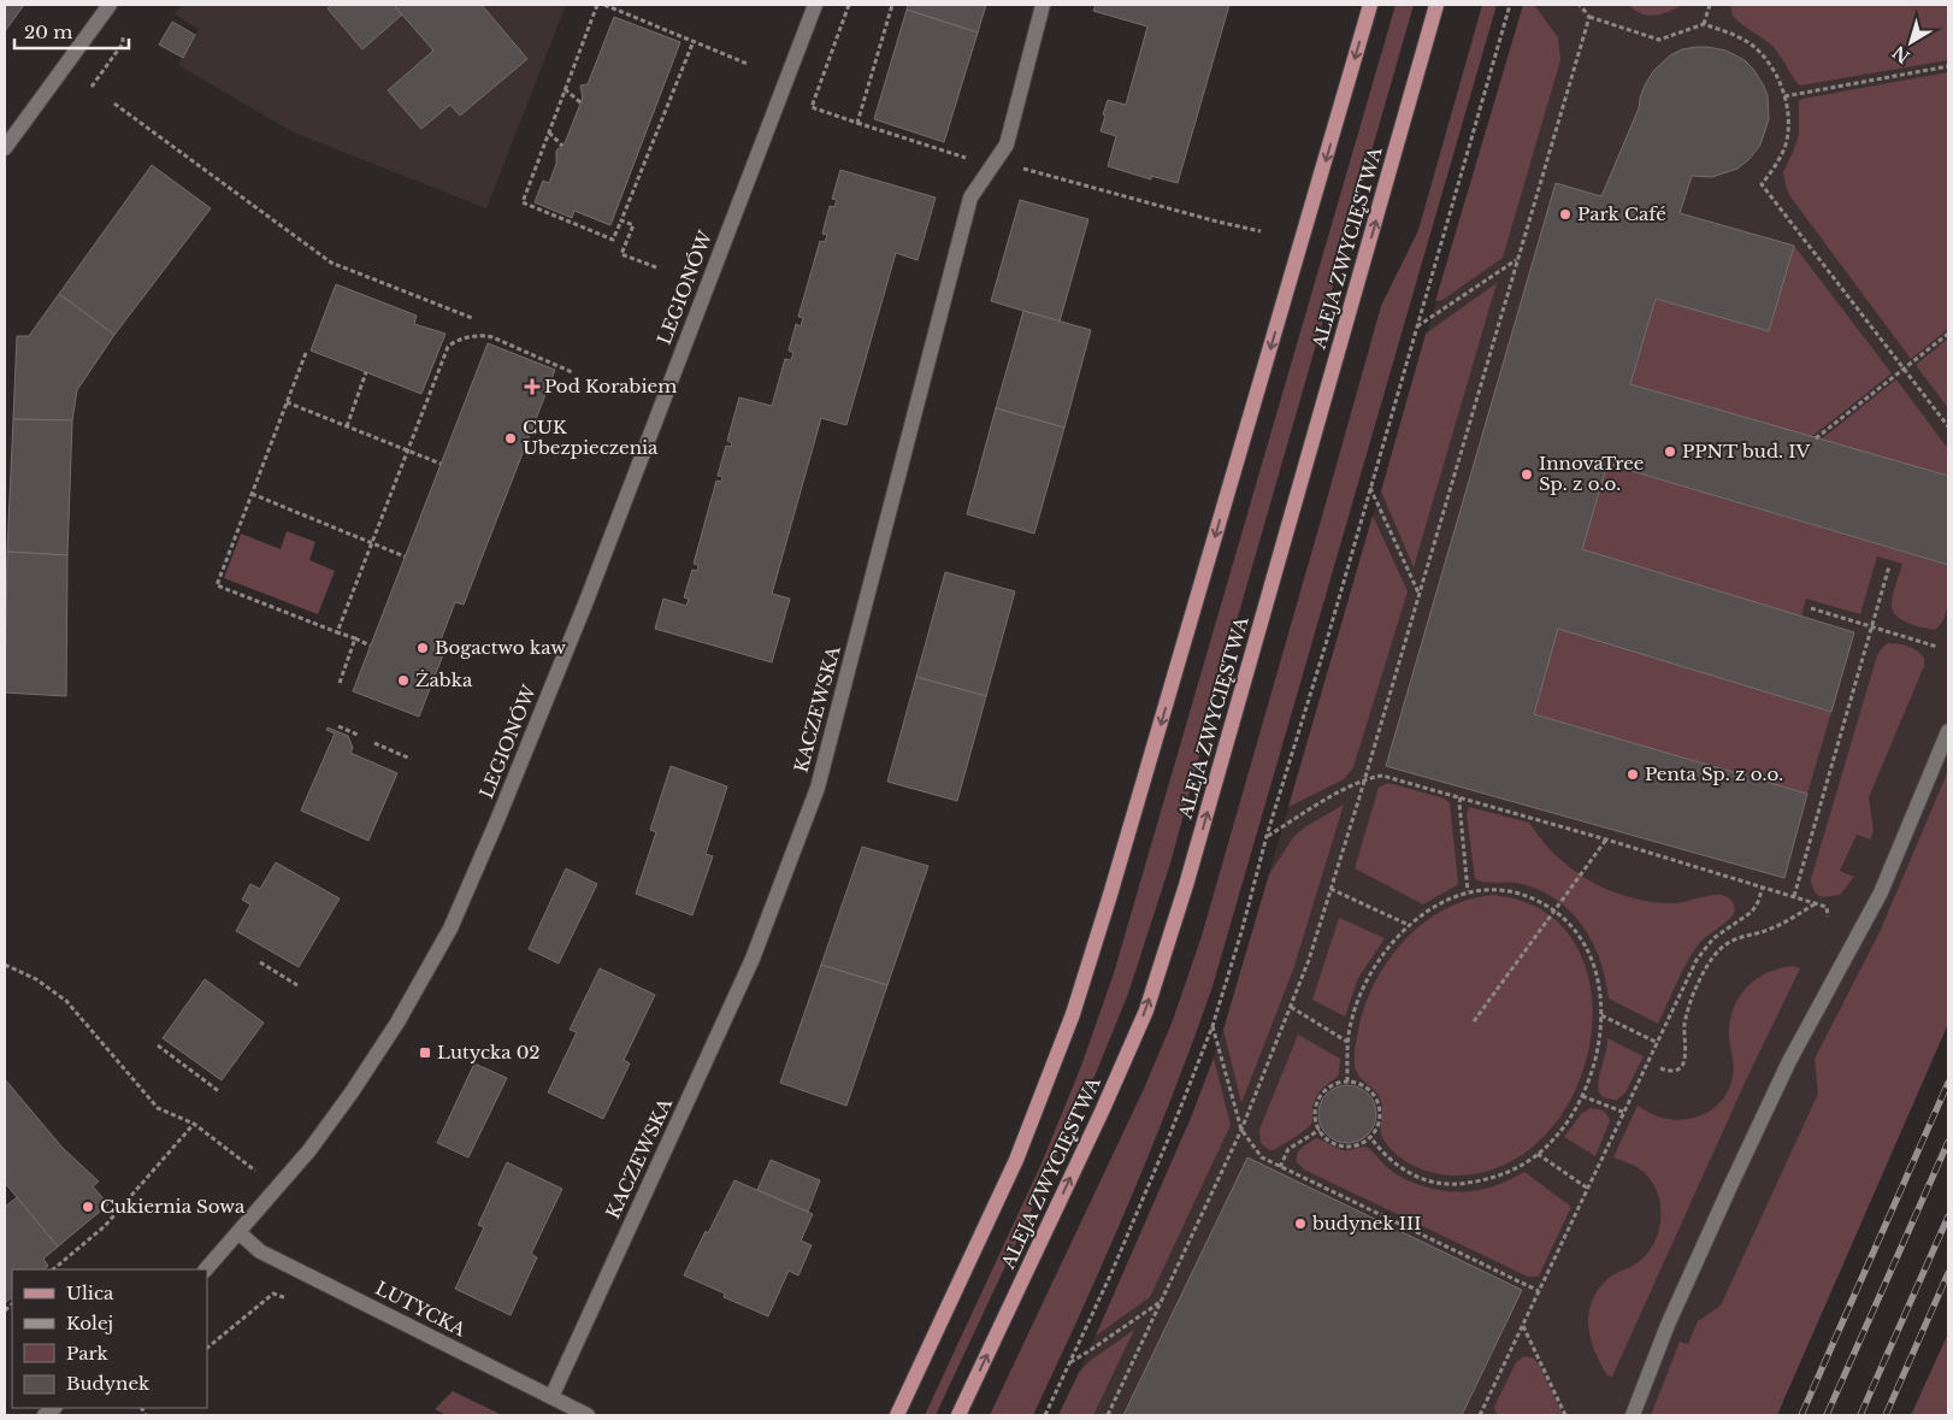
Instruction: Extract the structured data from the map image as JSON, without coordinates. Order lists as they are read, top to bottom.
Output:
{
  "streets": {
    "main road": ["ALEJA ZWYCIĘSTWA"],
    "street": ["LEGIONÓW", "KACZEWSKA", "LUTYCKA"]
  },
  "crossings": [
    ["LEGIONÓW", "LUTYCKA"],
    ["KACZEWSKA", "LUTYCKA"]
  ],
  "places": {
    "other": [
      "Park Café",
      "CUK Ubezpieczenia",
      "PPNT bud. IV",
      "InnovaTree Sp. z o.o.",
      "Bogactwo kaw",
      "Żabka",
      "Penta Sp. z o.o.",
      "Cukiernia Sowa",
      "budynek III"
    ],
    "health": ["Pod Korabiem"],
    "transit": ["Lutycka 02"]
  },
  "legend": [
    "Ulica",
    "Kolej",
    "Park",
    "Budynek"
  ],
  "scale_bar": "20 m",
  "north": "bottom left"
}
